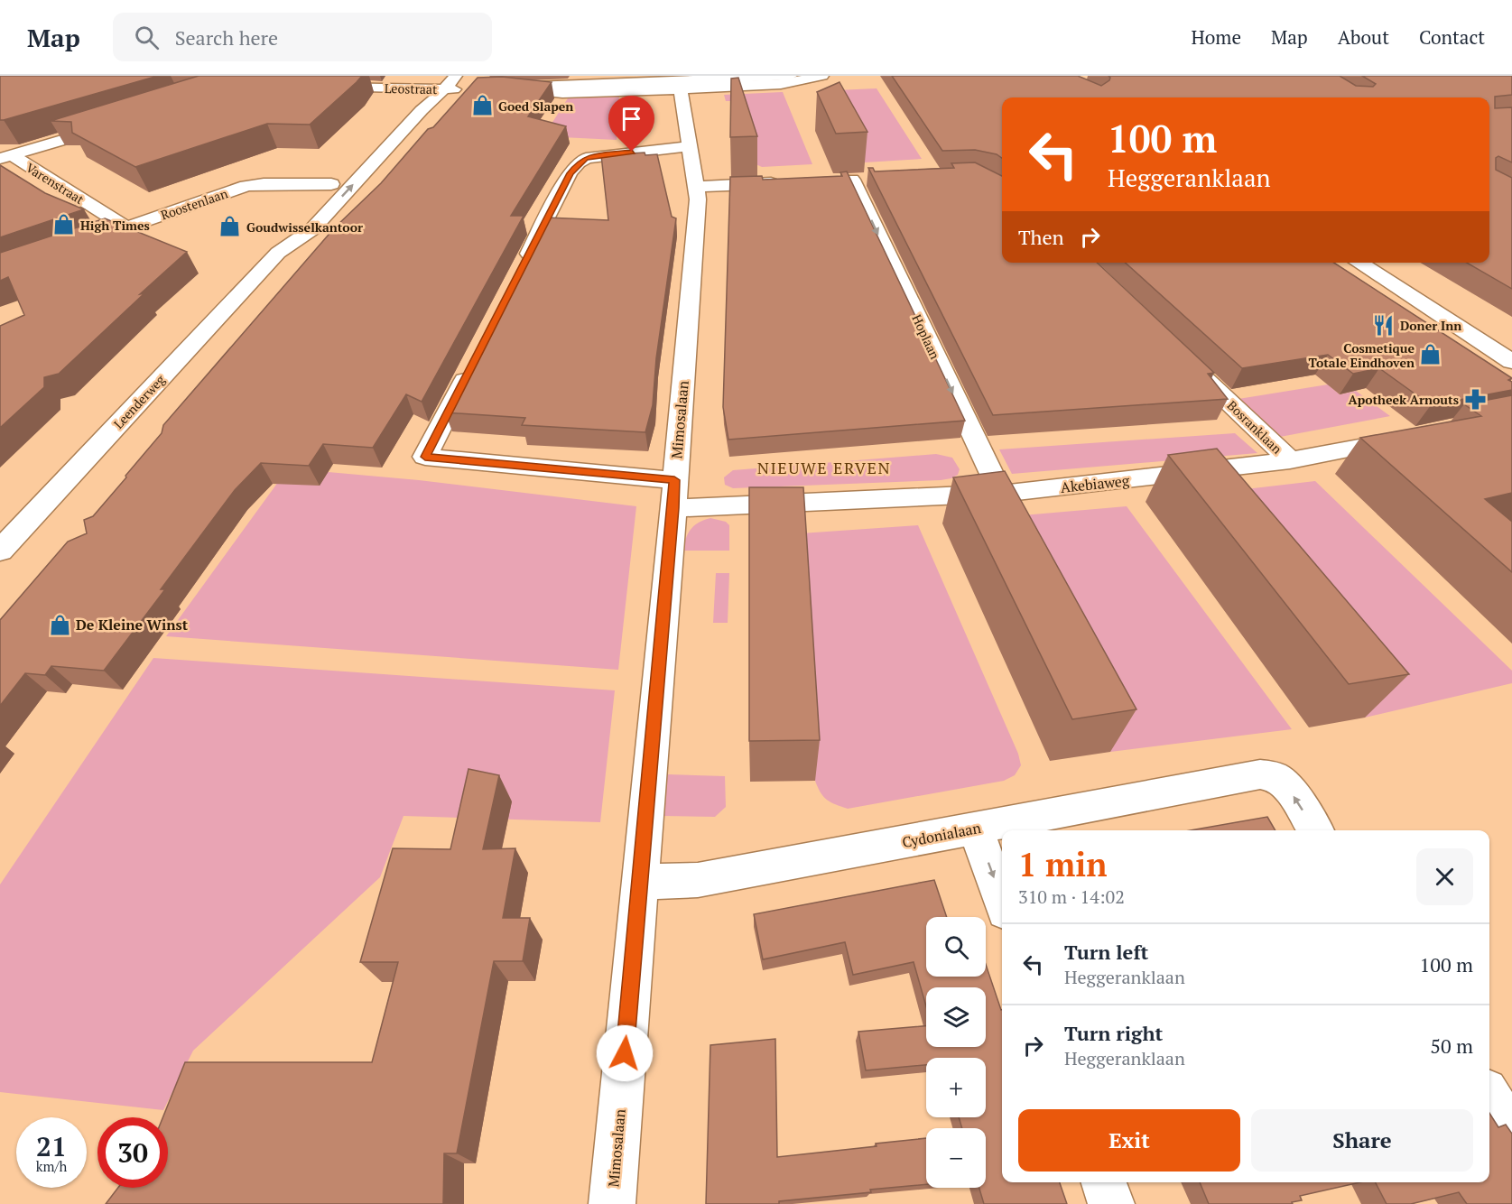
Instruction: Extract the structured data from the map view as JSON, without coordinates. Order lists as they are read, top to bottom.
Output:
{
  "streets": {
    "street": [
      "Leostraat",
      "Varenstraat",
      "Roostenlaan",
      "Hoplaan",
      "Leenderweg",
      "Mimosalaan",
      "Bosranklaan",
      "Akebiaweg",
      "Cydonialaan"
    ]
  },
  "crossings": [
    ["Leostraat", "Leenderweg"],
    ["Varenstraat", "Roostenlaan"],
    ["Hoplaan", "Akebiaweg"],
    ["Mimosalaan", "Akebiaweg"],
    ["Mimosalaan", "Cydonialaan"],
    ["Bosranklaan", "Akebiaweg"]
  ],
  "one_way": ["Hoplaan", "Cydonialaan"],
  "districts": ["NIEUWE ERVEN"],
  "places": {
    "shop": [
      "Goed Slapen",
      "High Times",
      "Goudwisselkantoor",
      "Cosmetique Totale Eindhoven",
      "De Kleine Winst"
    ],
    "restaurant": ["Doner Inn"],
    "pharmacy": ["Apotheek Arnouts"]
  },
  "page": {
    "header": "Map",
    "search": "Search here",
    "nav": [
      "Home",
      "Map",
      "About",
      "Contact"
    ],
    "turn": ["100 m", "Heggeranklaan"],
    "then": "Then",
    "heading": ["1 min", "310 m · 14:02"],
    "map_buttons": ["+", "−"],
    "list": [
      {
        "name": "Turn left",
        "note": "Heggeranklaan",
        "value": "100 m"
      },
      {
        "name": "Turn right",
        "note": "Heggeranklaan",
        "value": "50 m"
      }
    ],
    "buttons": ["Exit", "Share"],
    "speed": "21 km/h",
    "limit": "30"
  }
}
